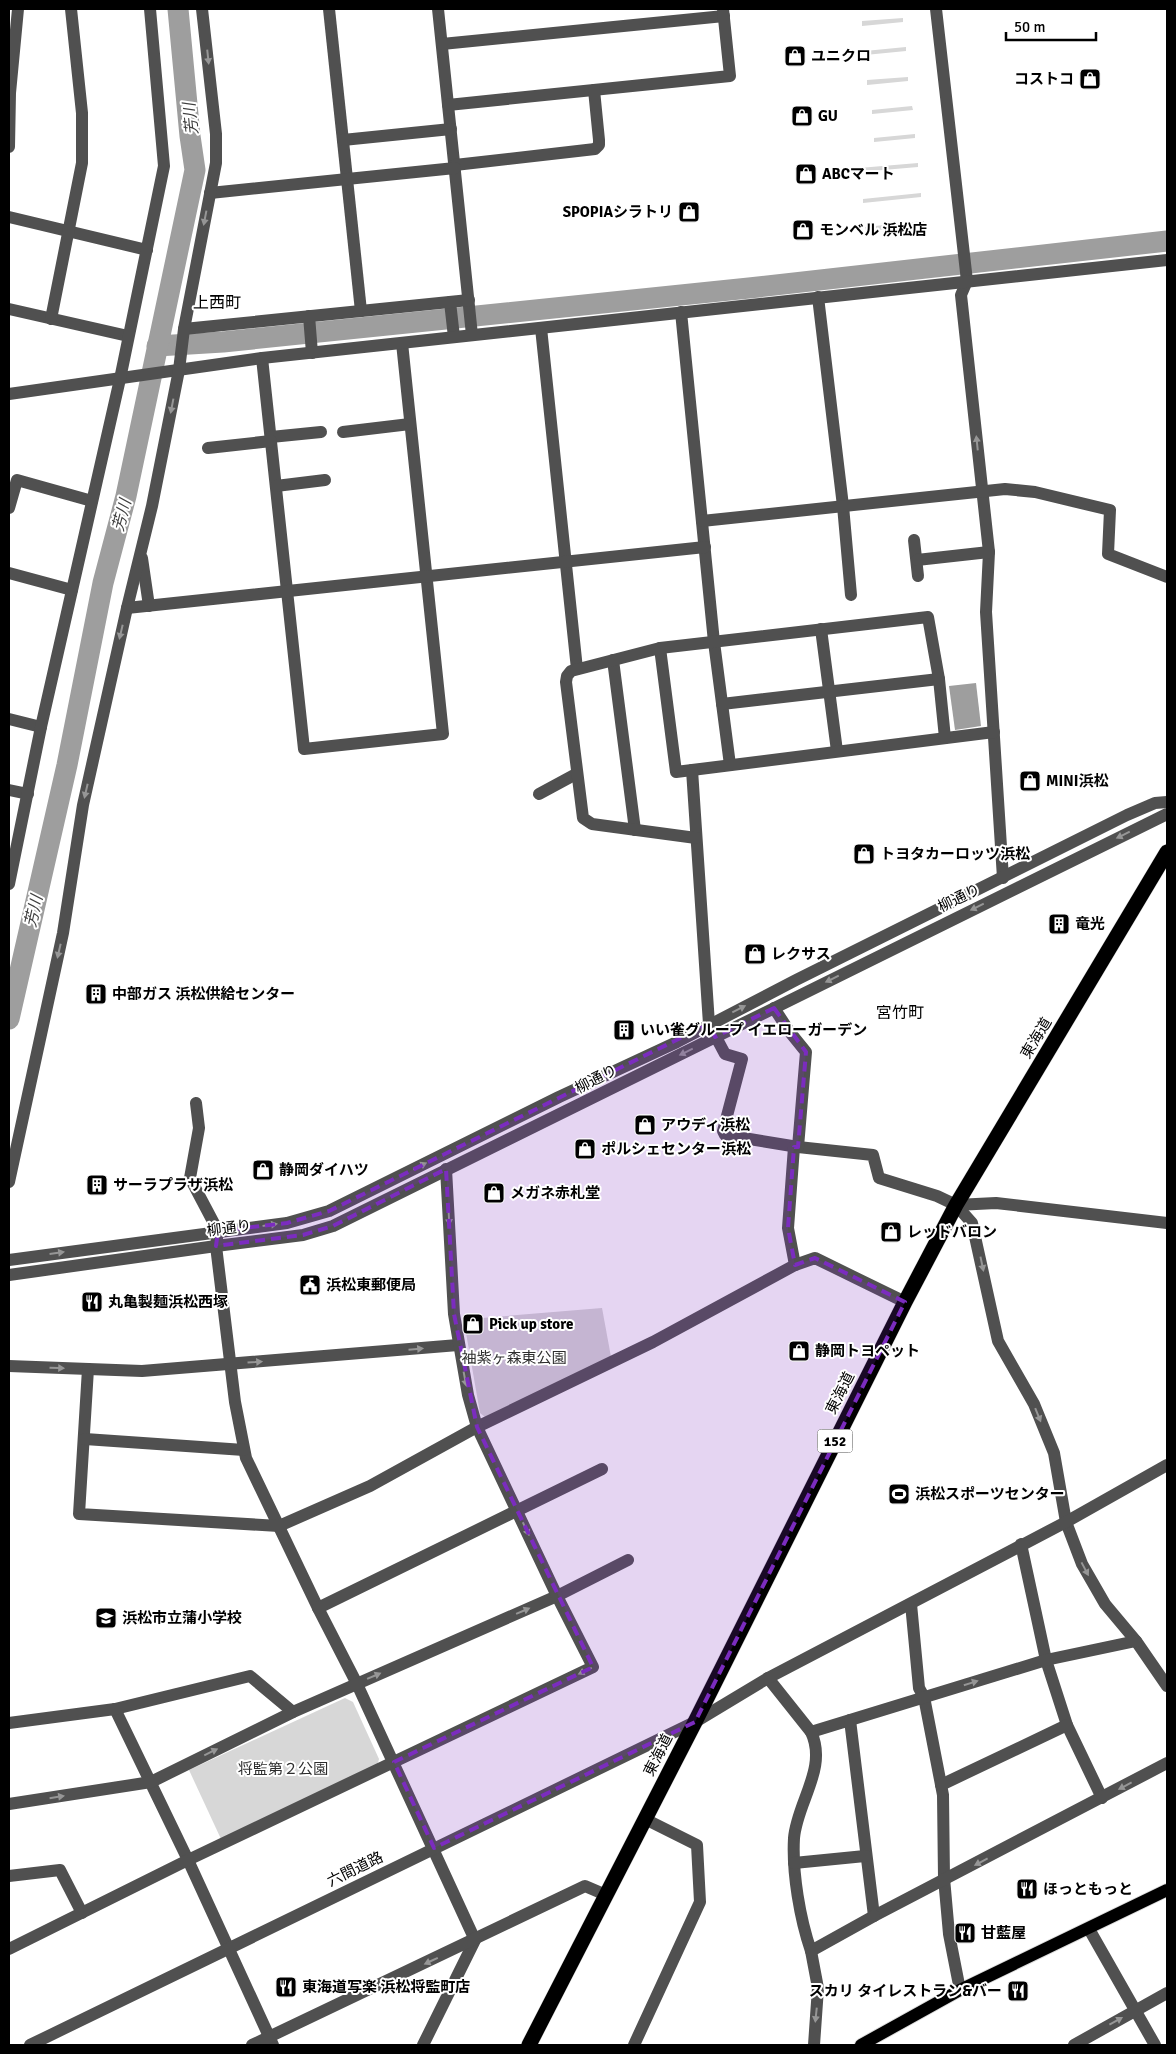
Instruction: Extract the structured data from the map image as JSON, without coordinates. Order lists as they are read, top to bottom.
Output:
{
  "streets": {
    "highway": ["東海道", "152"],
    "street": ["柳通り", "六間道路"]
  },
  "crossings": [
    ["東海道", "六間道路"]
  ],
  "districts": ["上西町", "宮竹町"],
  "water": ["芳川"],
  "parks": ["袖紫ヶ森東公園", "将監第２公園"],
  "places": {
    "shop": [
      "ユニクロ",
      "コストコ",
      "GU",
      "ABCマート",
      "SPOPIAシラトリ",
      "モンベル 浜松店",
      "MINI浜松",
      "トヨタカーロッツ浜松",
      "レクサス",
      "アウディ浜松",
      "ポルシェセンター浜松",
      "静岡ダイハツ",
      "メガネ赤札堂",
      "レッドバロン",
      "Pick up store",
      "静岡トヨペット"
    ],
    "building": [
      "竜光",
      "中部ガス 浜松供給センター",
      "いい雀グループ イエローガーデン",
      "サーラプラザ浜松"
    ],
    "public building": ["浜松東郵便局"],
    "restaurant": [
      "丸亀製麺浜松西塚",
      "ほっともっと",
      "甘藍屋",
      "東海道写楽 浜松将監町店",
      "スカリ タイレストラン&バー"
    ],
    "sports": ["浜松スポーツセンター"],
    "school or university": ["浜松市立蒲小学校"]
  },
  "scale_bar": "50 m"
}
